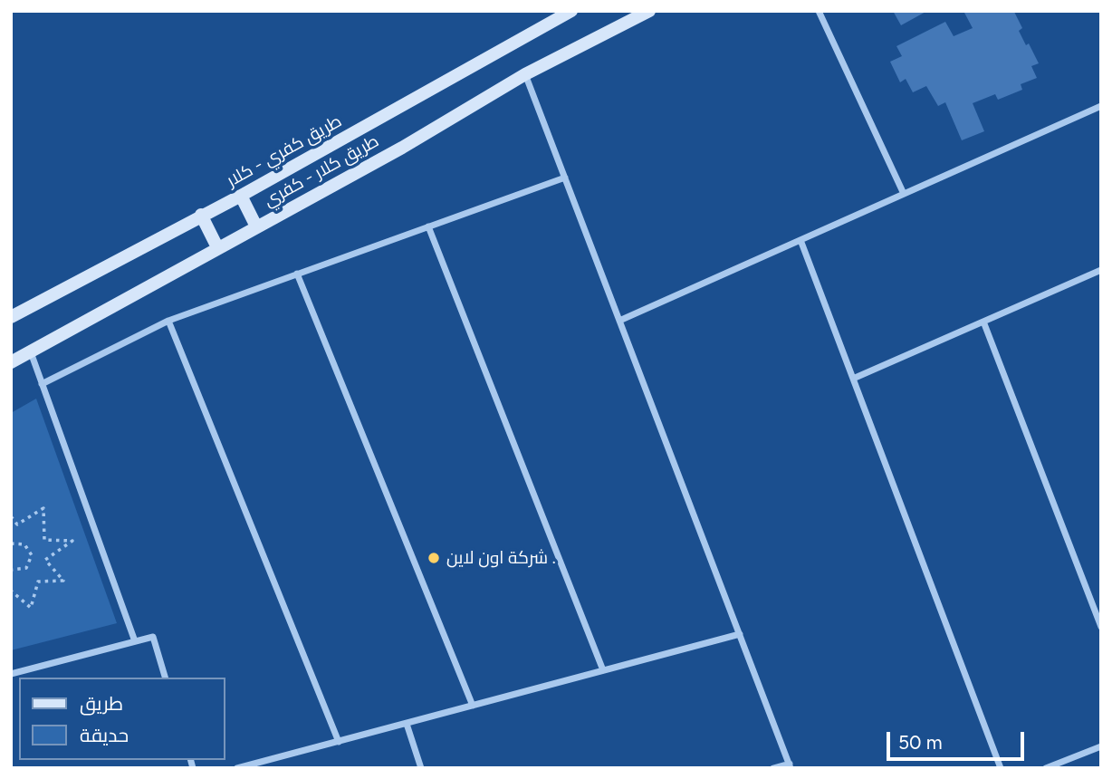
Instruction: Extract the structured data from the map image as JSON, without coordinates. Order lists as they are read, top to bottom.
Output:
{
  "streets": {
    "main road": ["طريق كفري - كلار", "طريق كلار - كفري"]
  },
  "places": ["شركة اون لاين ."],
  "legend": ["طريق", "حديقة"],
  "scale_bar": "50 m"
}
